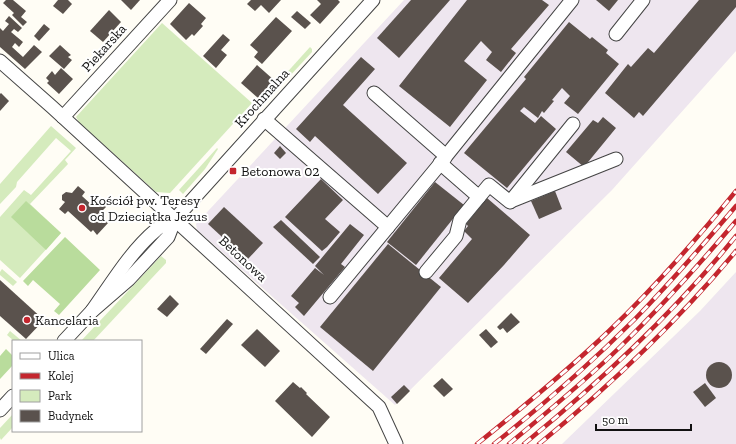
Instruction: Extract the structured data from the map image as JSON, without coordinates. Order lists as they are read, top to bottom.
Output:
{
  "streets": {
    "street": ["Piekarska", "Krochmalna", "Betonowa"]
  },
  "crossings": [
    ["Piekarska", "Betonowa"],
    ["Krochmalna", "Betonowa"]
  ],
  "places": {
    "transit": ["Betonowa 02"],
    "other": ["Kościół pw. Teresy od Dzieciątka Jezus", "Kancelaria"]
  },
  "legend": [
    "Ulica",
    "Kolej",
    "Park",
    "Budynek"
  ],
  "scale_bar": "50 m"
}
